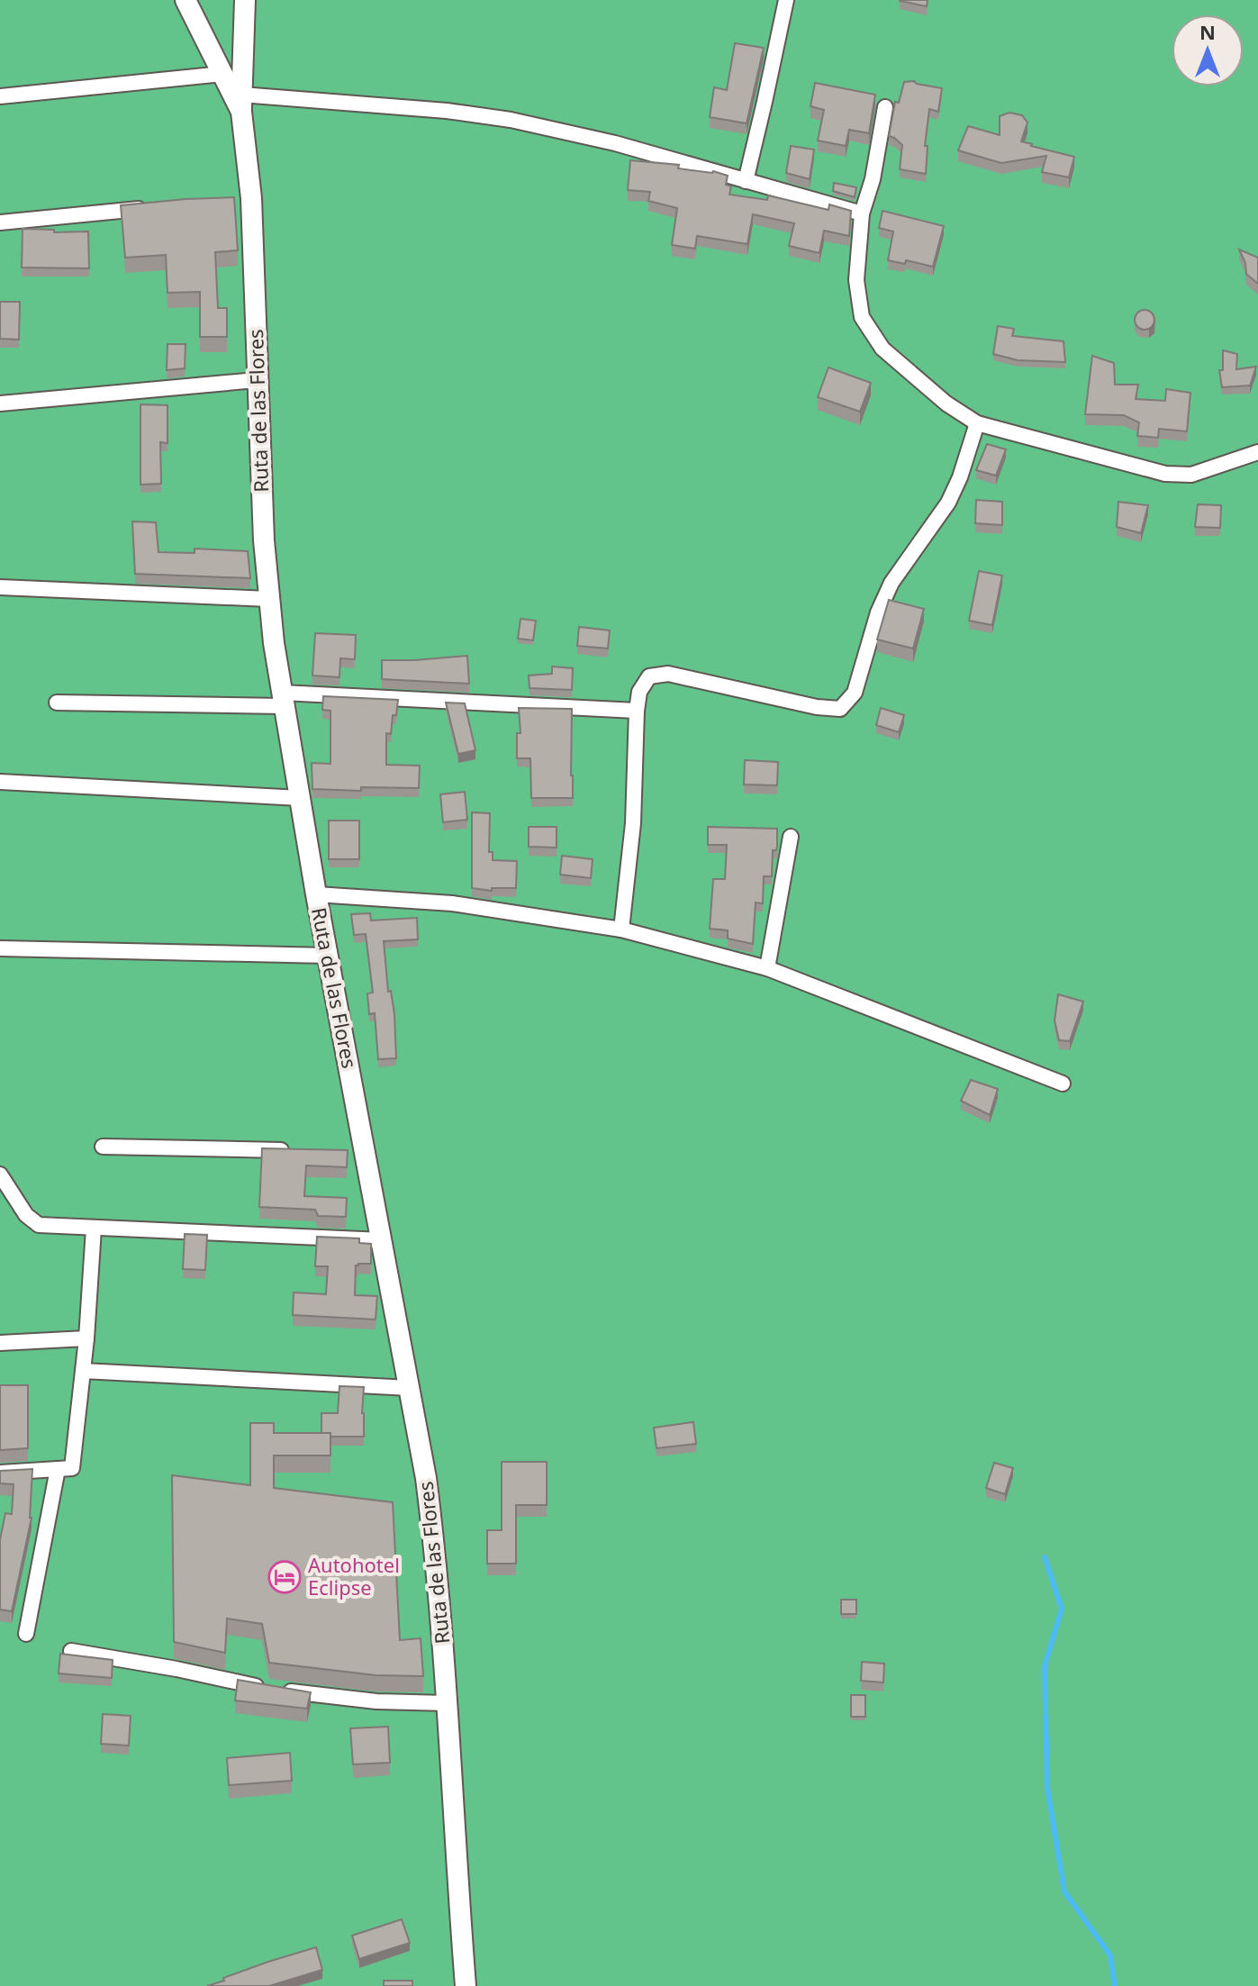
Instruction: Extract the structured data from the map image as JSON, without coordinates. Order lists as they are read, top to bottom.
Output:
{
  "streets": {
    "main road": ["Ruta de las Flores"]
  },
  "places": {
    "hotel": ["Autohotel Eclipse"]
  },
  "north": "top"
}
